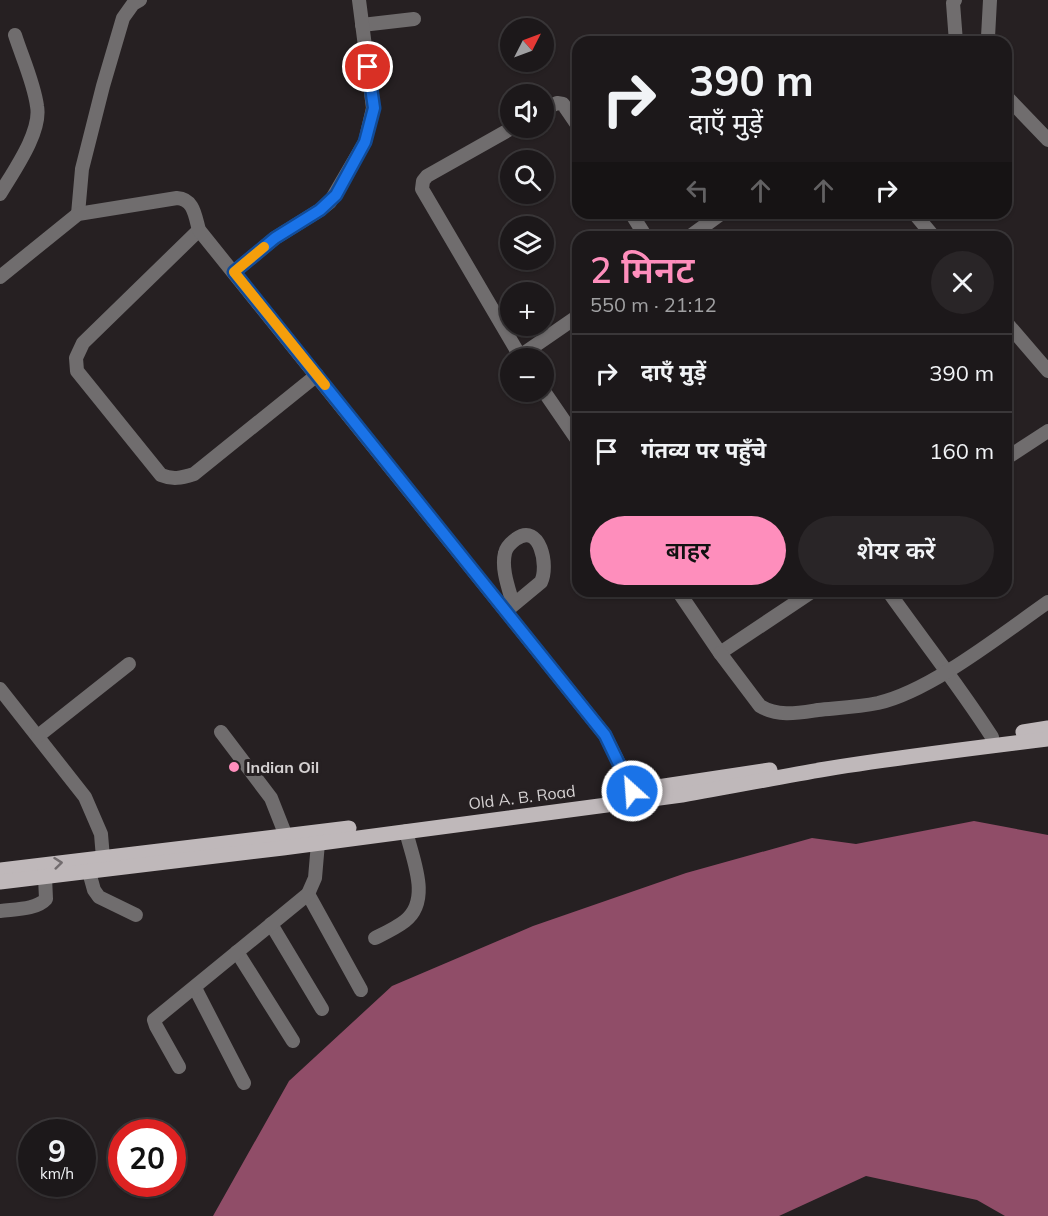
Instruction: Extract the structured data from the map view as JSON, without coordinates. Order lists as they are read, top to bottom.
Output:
{
  "streets": {
    "main road": ["Old A. B. Road"]
  },
  "places": ["Indian Oil"],
  "north": "top right",
  "page": {
    "map_buttons": ["+", "−"],
    "turn": ["390 m", "दाएँ मुड़ें"],
    "heading": ["2 मिनट", "550 m · 21:12"],
    "list": [
      {
        "name": "दाएँ मुड़ें",
        "value": "390 m"
      },
      {
        "name": "गंतव्य पर पहुँचे",
        "value": "160 m"
      }
    ],
    "buttons": ["बाहर", "शेयर करें"],
    "speed": "9 km/h",
    "limit": "20"
  }
}
